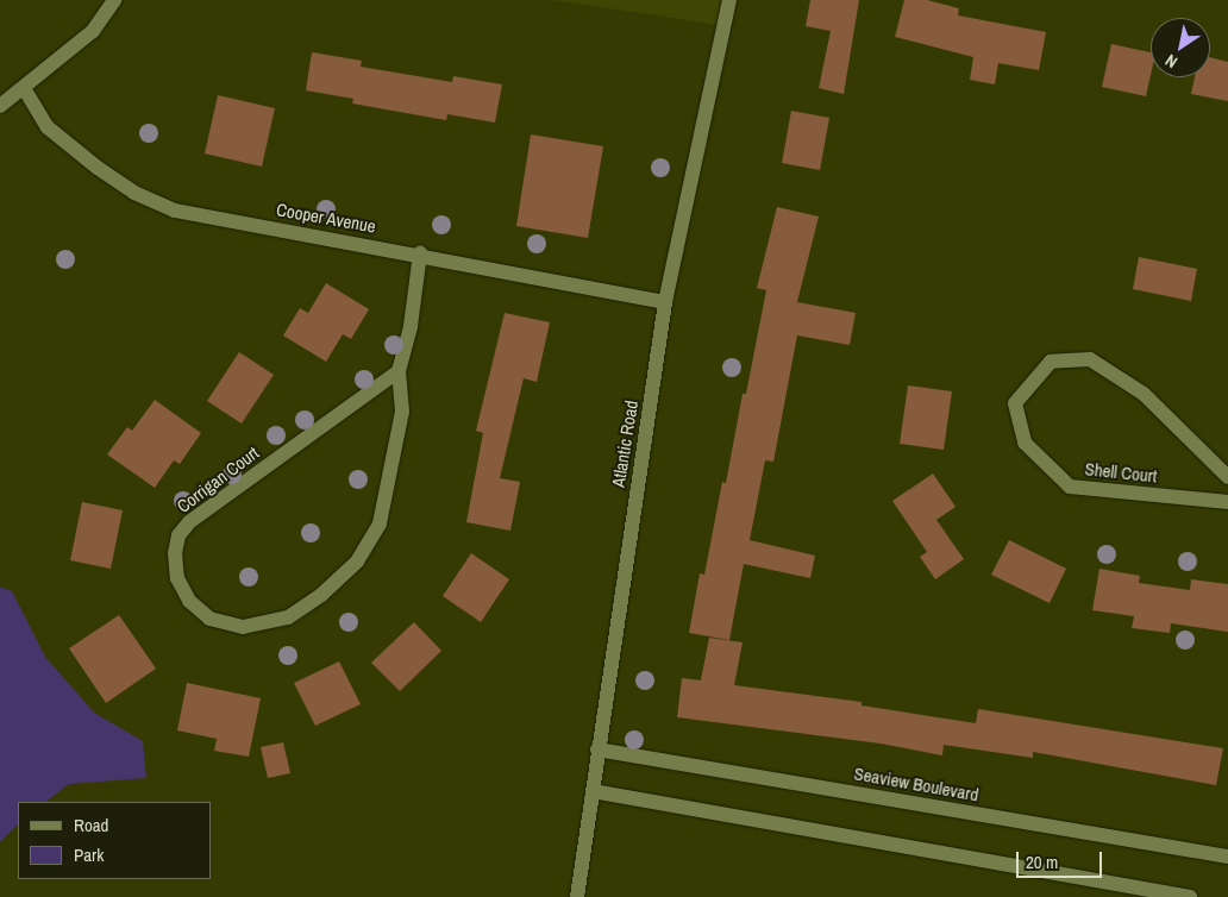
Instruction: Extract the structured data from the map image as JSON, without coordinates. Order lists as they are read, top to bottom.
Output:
{
  "streets": {
    "street": [
      "Cooper Avenue",
      "Atlantic Road",
      "Shell Court",
      "Corrigan Court",
      "Seaview Boulevard"
    ]
  },
  "crossings": [
    ["Cooper Avenue", "Atlantic Road"],
    ["Cooper Avenue", "Corrigan Court"],
    ["Atlantic Road", "Seaview Boulevard"]
  ],
  "legend": ["Road", "Park"],
  "scale_bar": "20 m",
  "north": "bottom left"
}
